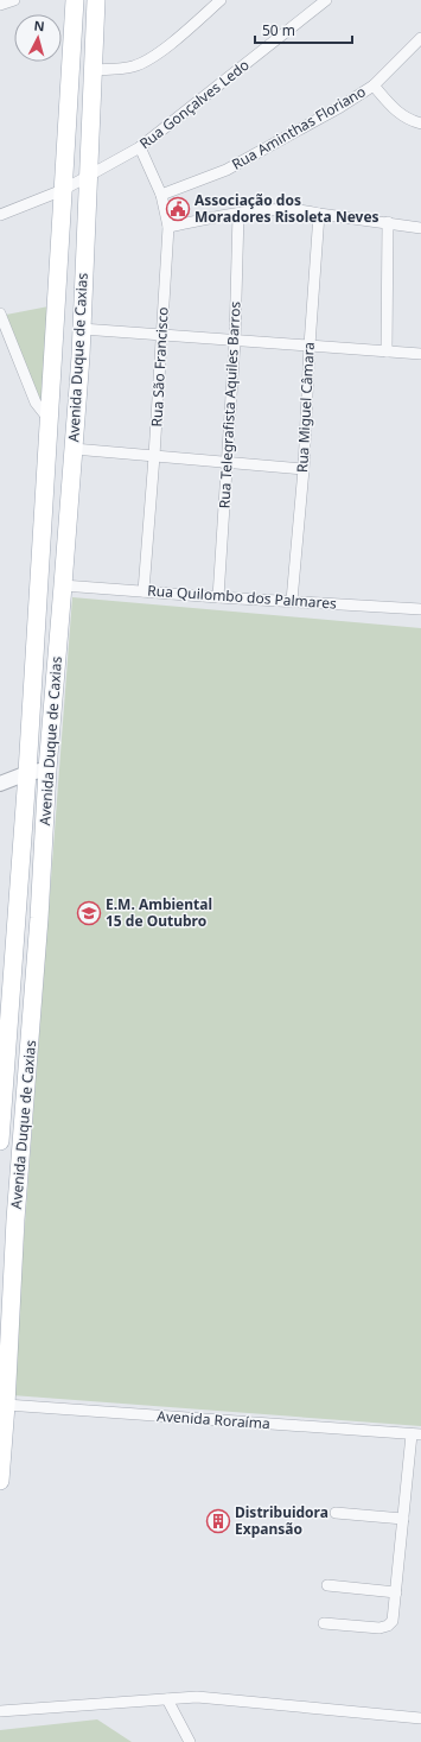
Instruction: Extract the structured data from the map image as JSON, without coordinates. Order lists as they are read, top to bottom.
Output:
{
  "streets": {
    "main road": ["Avenida Duque de Caxias"],
    "street": [
      "Rua Gonçalves Ledo",
      "Rua Aminthas Floriano",
      "Rua São Francisco",
      "Rua Telegrafista Aquiles Barros",
      "Rua Miguel Câmara",
      "Rua Quilombo dos Palmares",
      "Avenida Roraíma"
    ]
  },
  "crossings": [
    ["Rua Gonçalves Ledo", "Avenida Duque de Caxias"],
    ["Rua Gonçalves Ledo", "Rua São Francisco"],
    ["Rua Aminthas Floriano", "Rua São Francisco"],
    ["Avenida Duque de Caxias", "Rua Quilombo dos Palmares"],
    ["Avenida Duque de Caxias", "Avenida Roraíma"],
    ["Rua São Francisco", "Rua Quilombo dos Palmares"],
    ["Rua Telegrafista Aquiles Barros", "Rua Quilombo dos Palmares"],
    ["Rua Miguel Câmara", "Rua Quilombo dos Palmares"]
  ],
  "places": {
    "public building": ["Associação dos Moradores Risoleta Neves"],
    "school or university": ["E.M. Ambiental 15 de Outubro"],
    "building": ["Distribuidora Expansão"]
  },
  "scale_bar": "50 m",
  "north": "top"
}
